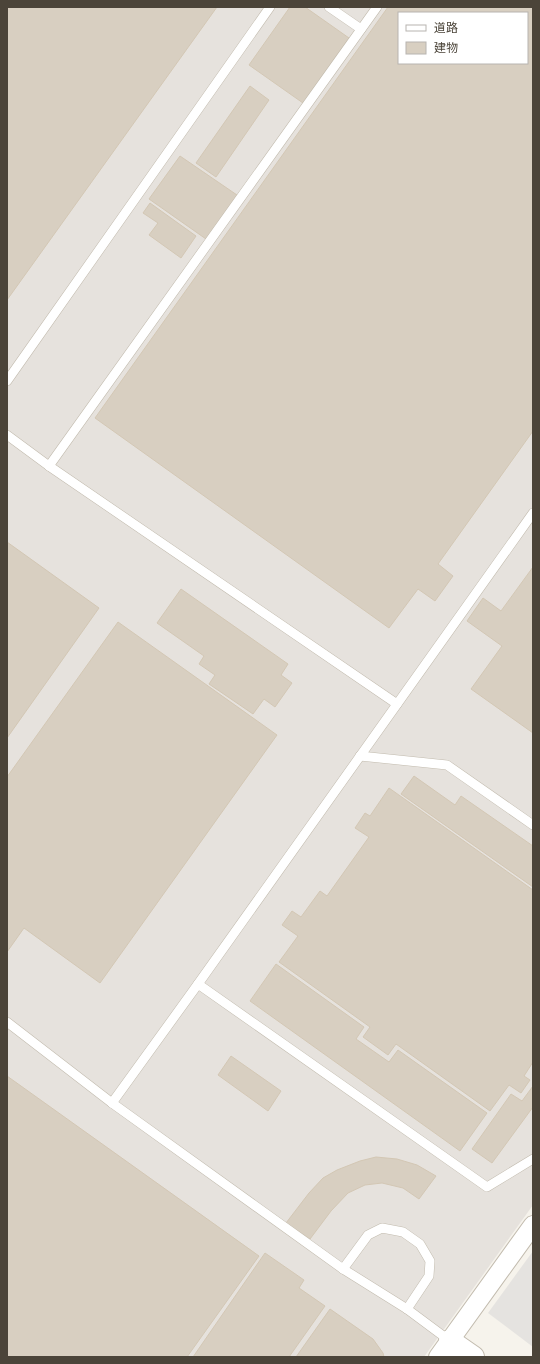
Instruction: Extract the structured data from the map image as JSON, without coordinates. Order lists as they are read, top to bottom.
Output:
{
  "legend": ["道路", "建物"]
}
